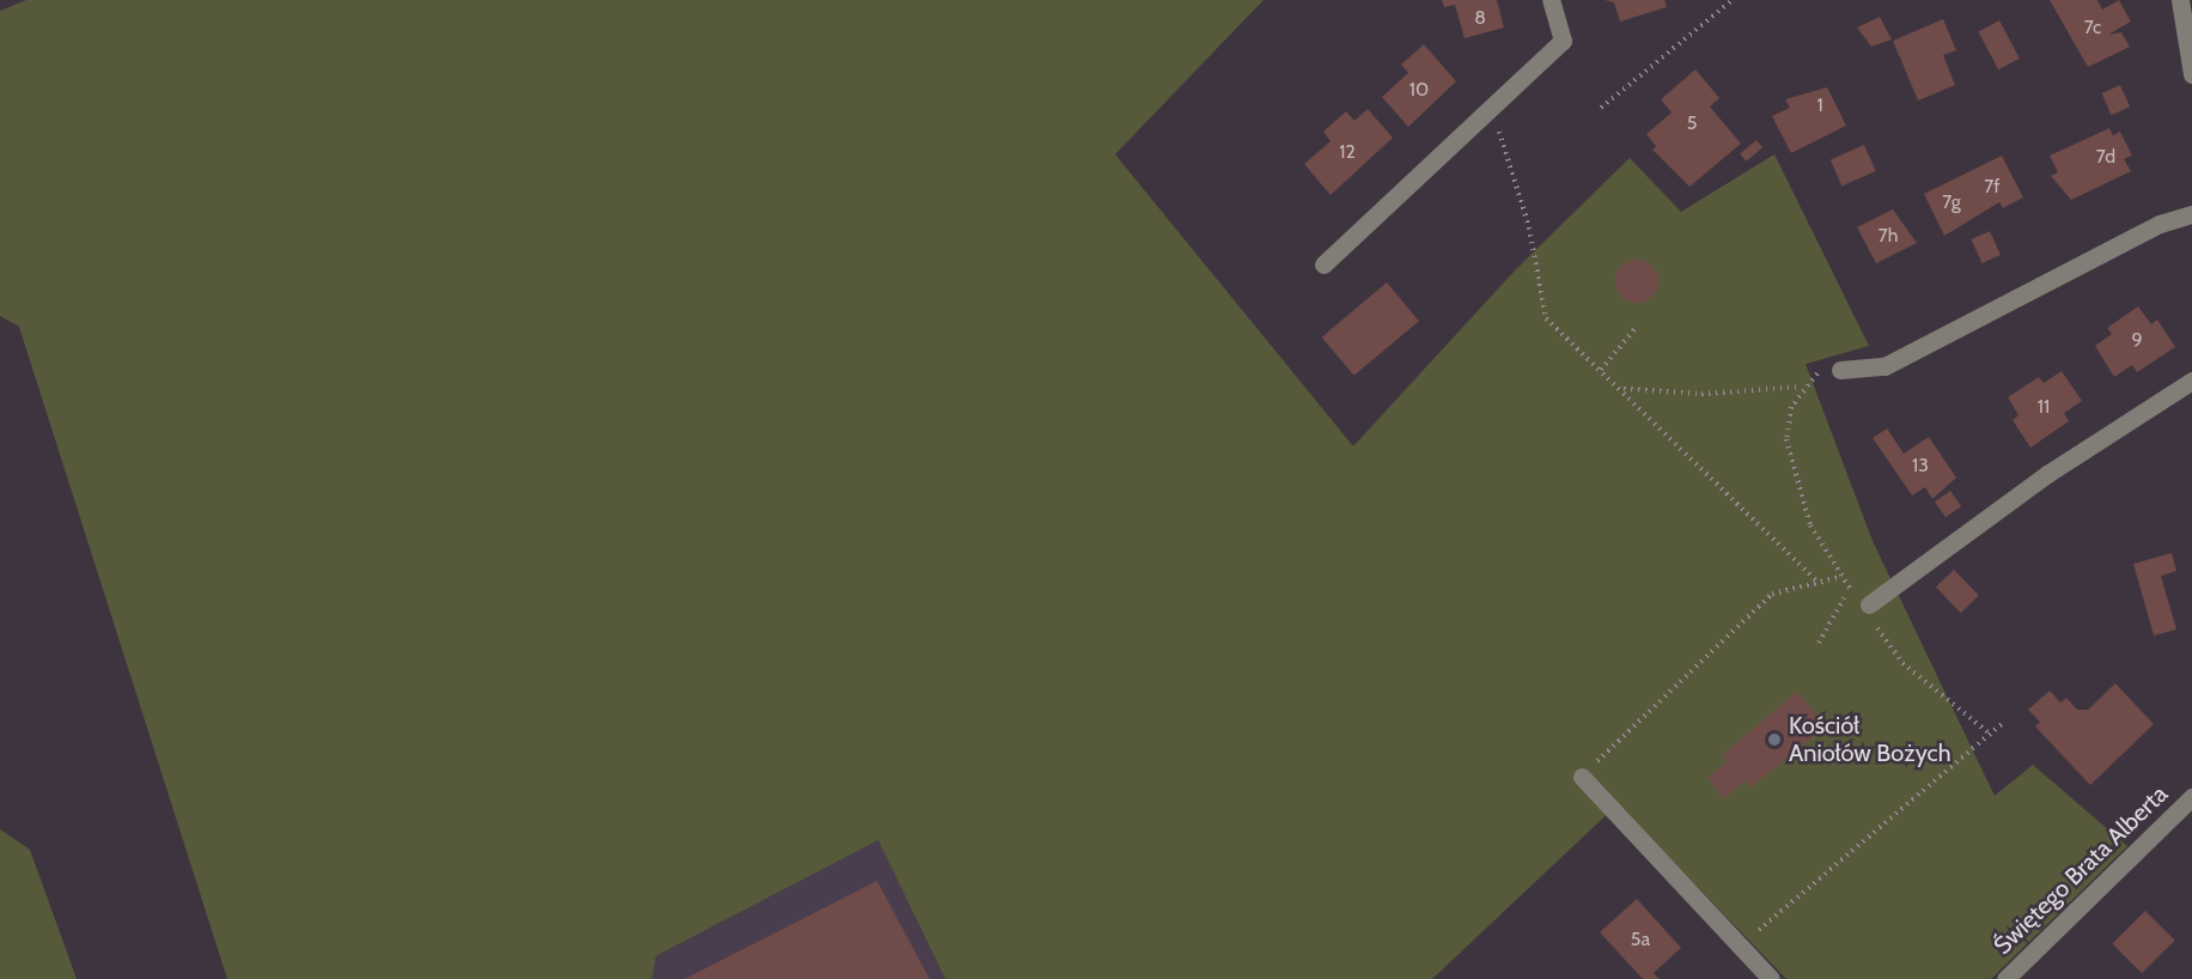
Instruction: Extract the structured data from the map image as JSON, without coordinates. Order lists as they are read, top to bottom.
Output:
{
  "streets": {
    "street": ["Świętego Brata Alberta"]
  },
  "places": ["Kościół Aniołów Bożych"],
  "house_numbers": [
    "8",
    "7c",
    "10",
    "1",
    "5",
    "12",
    "7d",
    "7f",
    "7g",
    "7h",
    "9",
    "11",
    "13",
    "5a"
  ]
}
